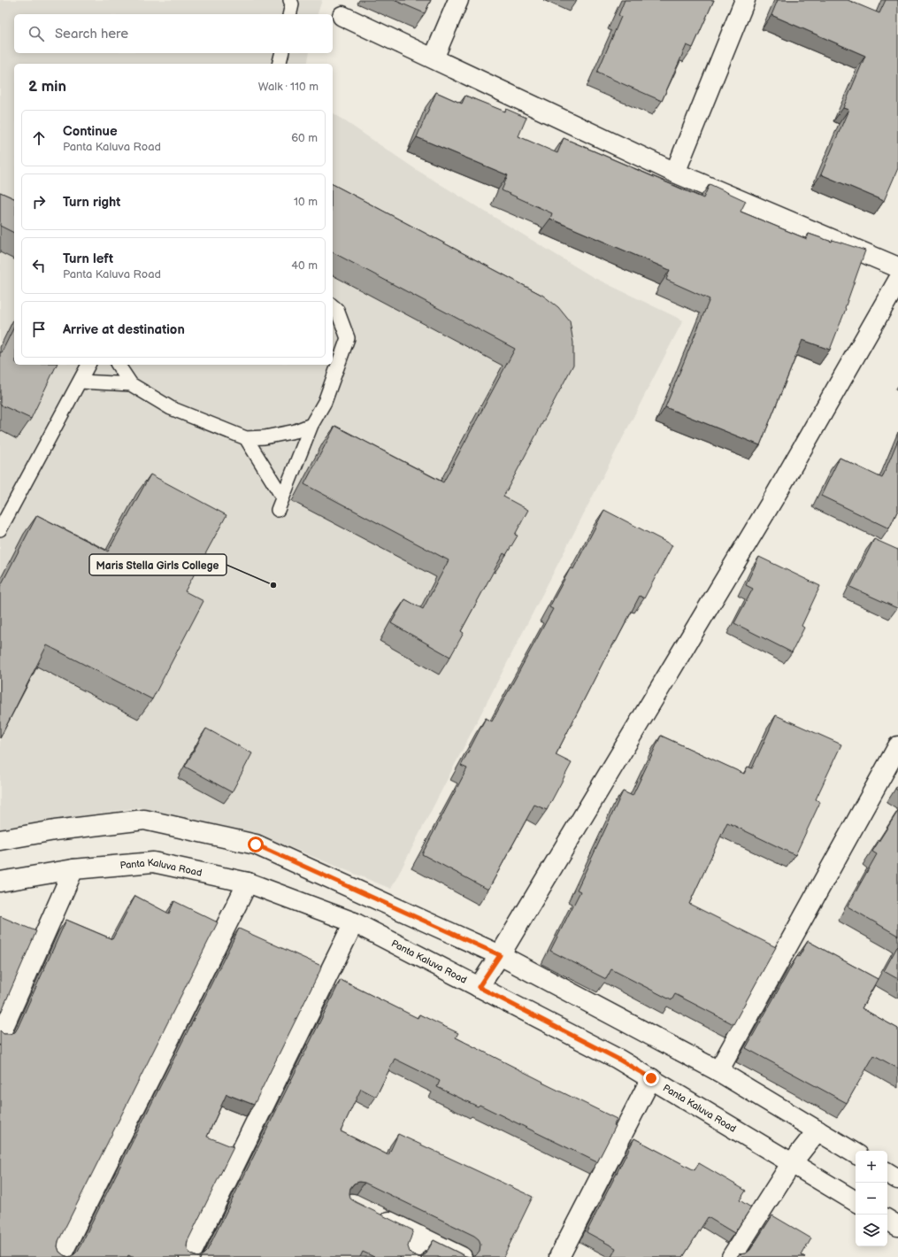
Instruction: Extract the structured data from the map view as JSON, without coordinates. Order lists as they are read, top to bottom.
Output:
{
  "streets": {
    "street": ["Panta Kaluva Road"]
  },
  "places": ["Maris Stella Girls College"],
  "page": {
    "search": "Search here",
    "heading": ["2 min", "Walk · 110 m"],
    "list": [
      ["Continue", "Panta Kaluva Road", "60 m"],
      ["Turn right", "10 m"],
      ["Turn left", "Panta Kaluva Road", "40 m"],
      "Arrive at destination"
    ],
    "map_buttons": ["+", "−"]
  }
}
